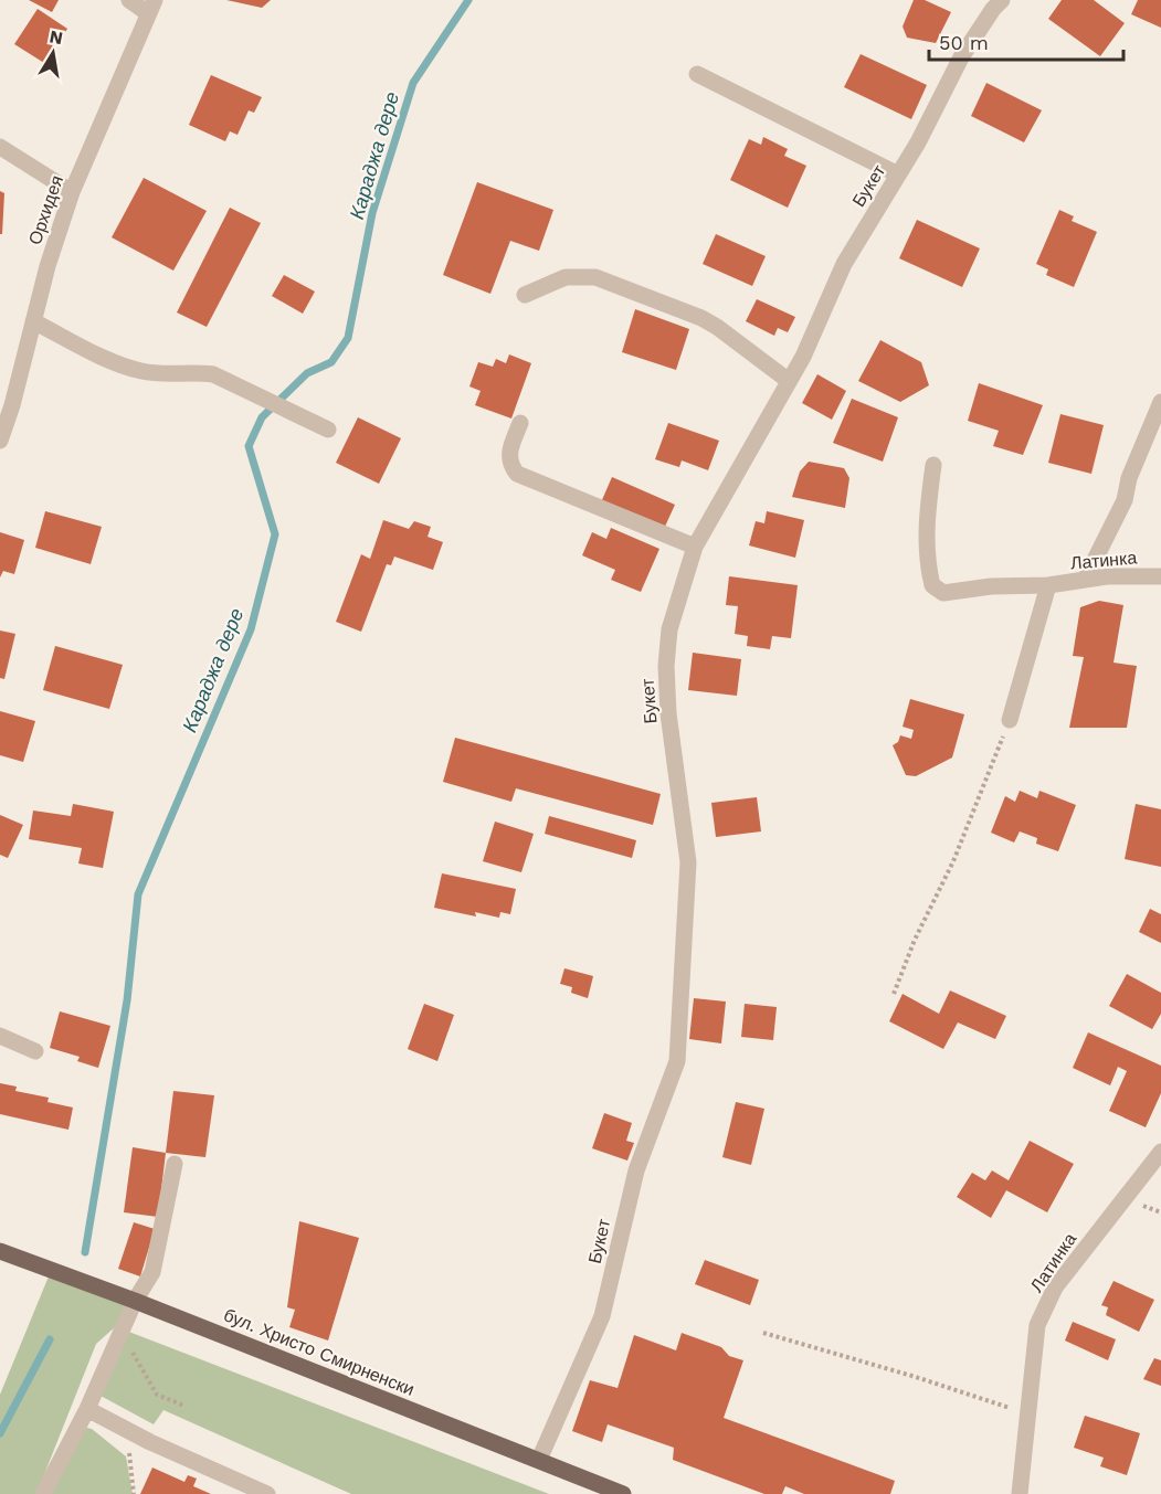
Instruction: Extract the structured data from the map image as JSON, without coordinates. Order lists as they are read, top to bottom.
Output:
{
  "streets": {
    "main road": ["бул. Христо Смирненски"],
    "street": ["Букет", "Орхидея", "Латинка"]
  },
  "crossings": [
    ["Букет", "бул. Христо Смирненски"]
  ],
  "water": ["Караджа дере"],
  "scale_bar": "50 m",
  "north": "top"
}
